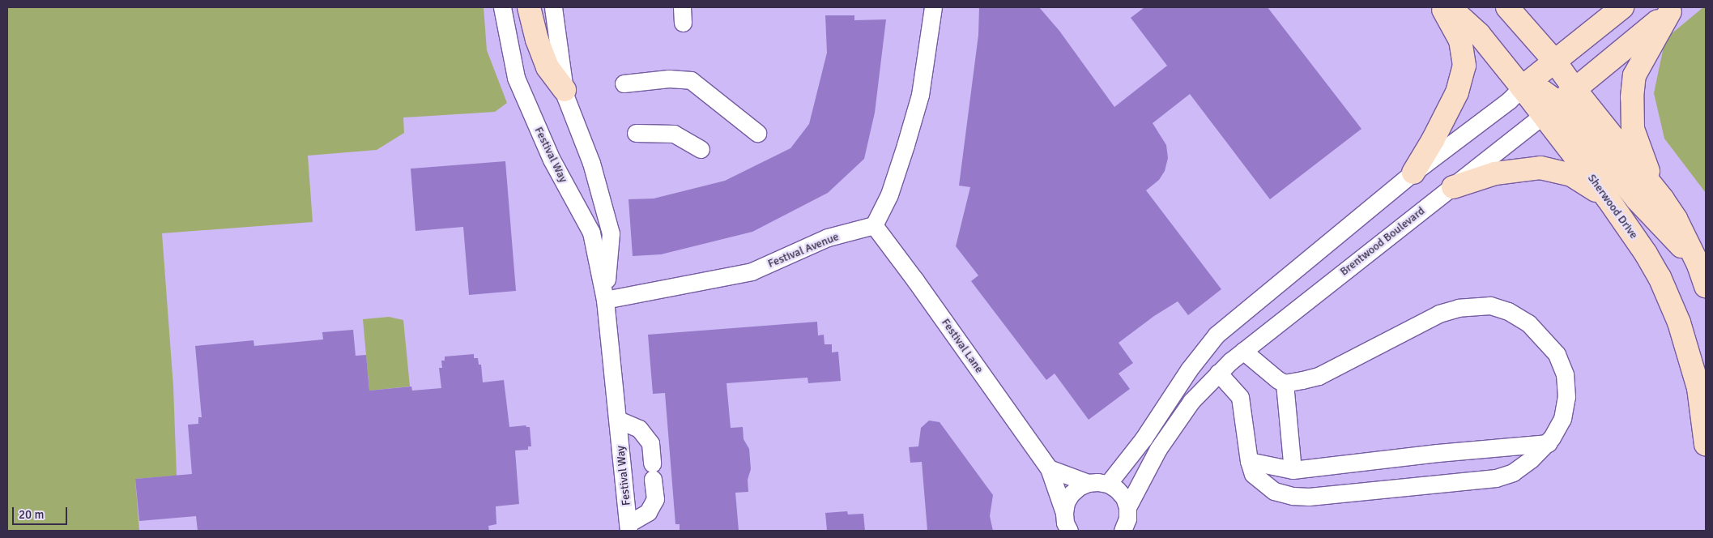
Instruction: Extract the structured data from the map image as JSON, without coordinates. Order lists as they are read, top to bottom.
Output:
{
  "streets": {
    "main road": ["Sherwood Drive", "Brentwood Boulevard"],
    "street": ["Festival Way", "Festival Avenue", "Festival Lane"]
  },
  "crossings": [
    ["Festival Way", "Festival Avenue"],
    ["Sherwood Drive", "Brentwood Boulevard"],
    ["Festival Avenue", "Festival Lane"]
  ],
  "scale_bar": "20 m"
}
